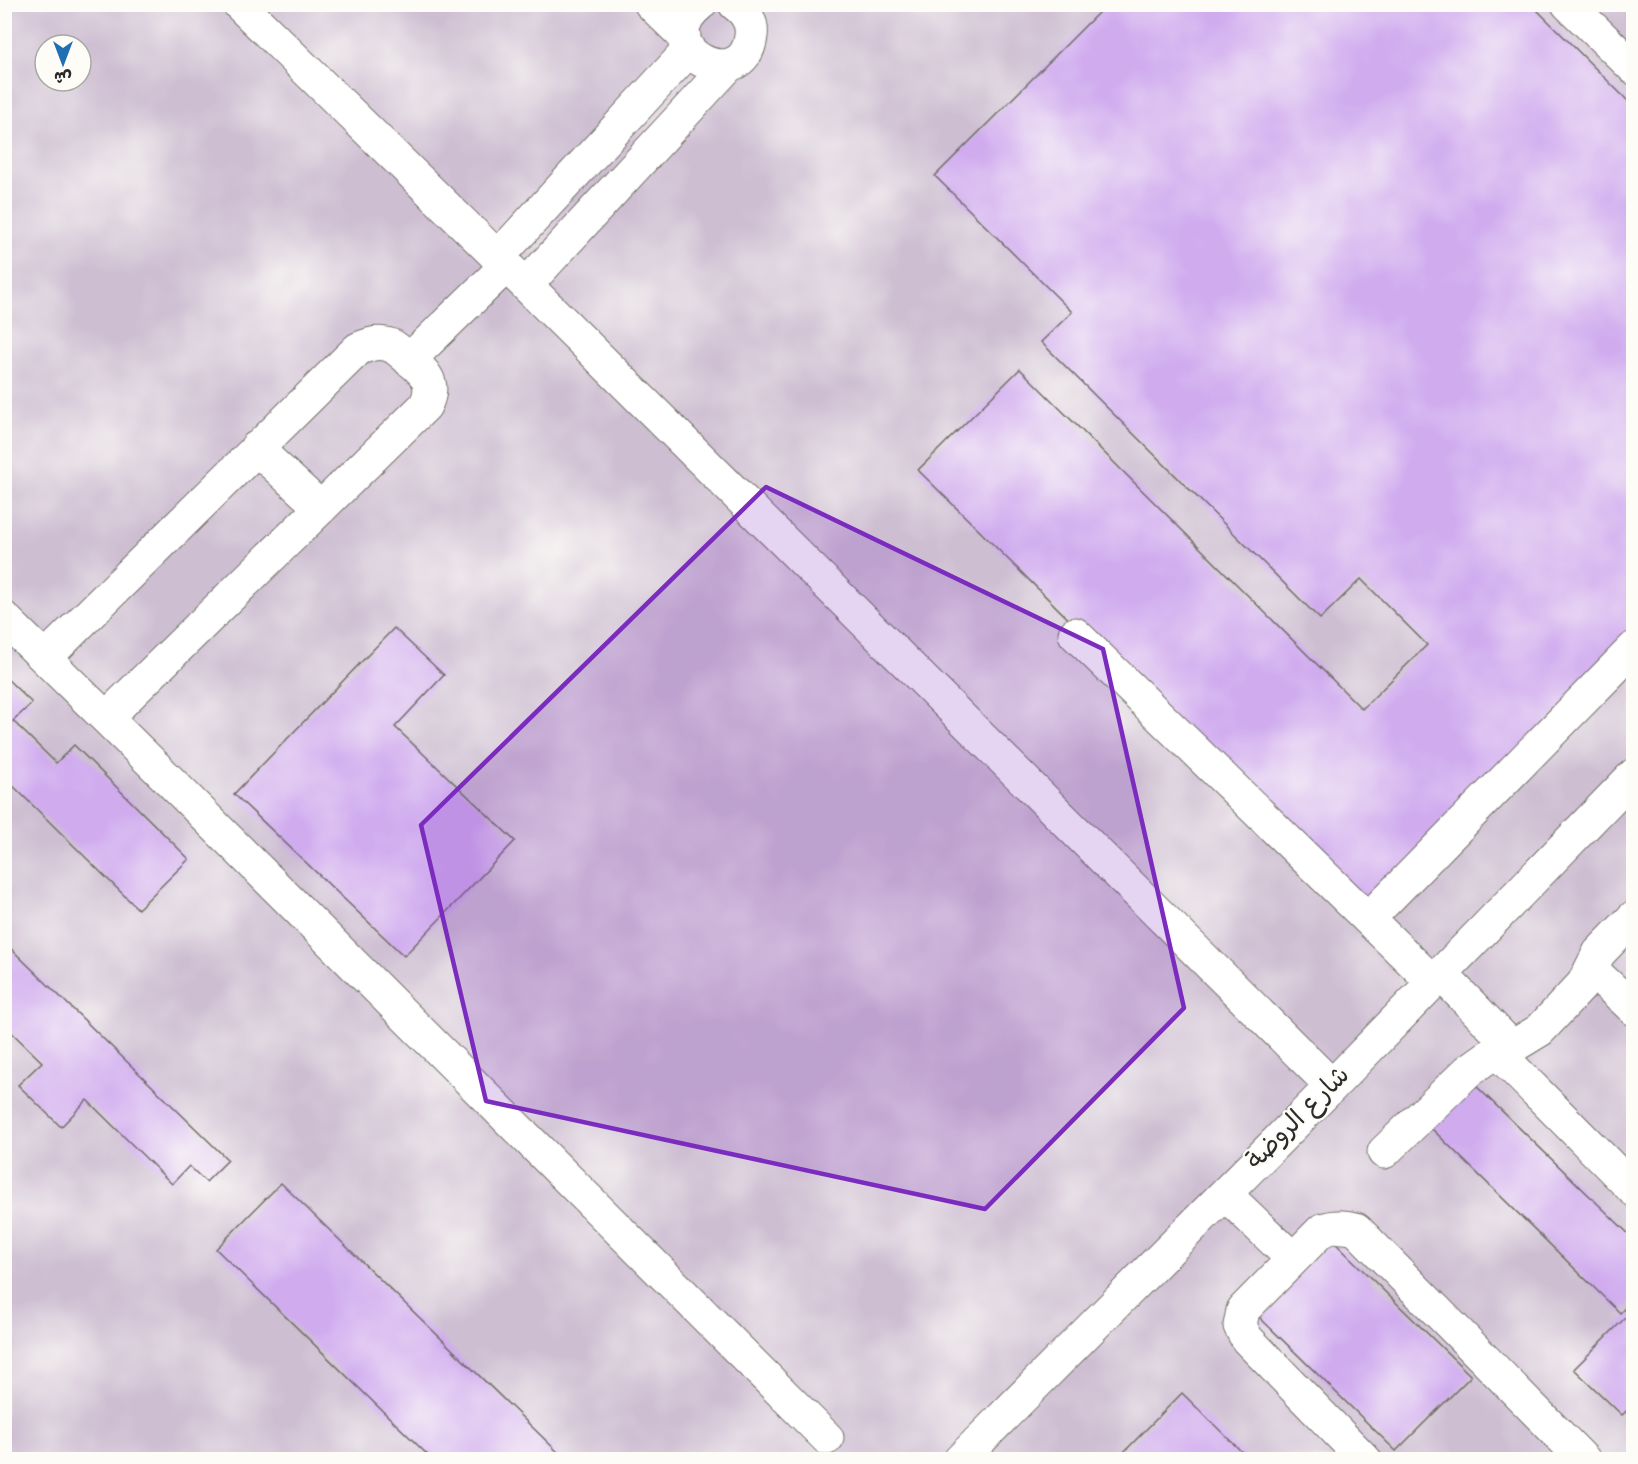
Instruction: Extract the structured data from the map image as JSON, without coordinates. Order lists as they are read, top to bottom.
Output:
{
  "streets": {
    "street": ["شارع الروضة"]
  },
  "north": "bottom"
}
